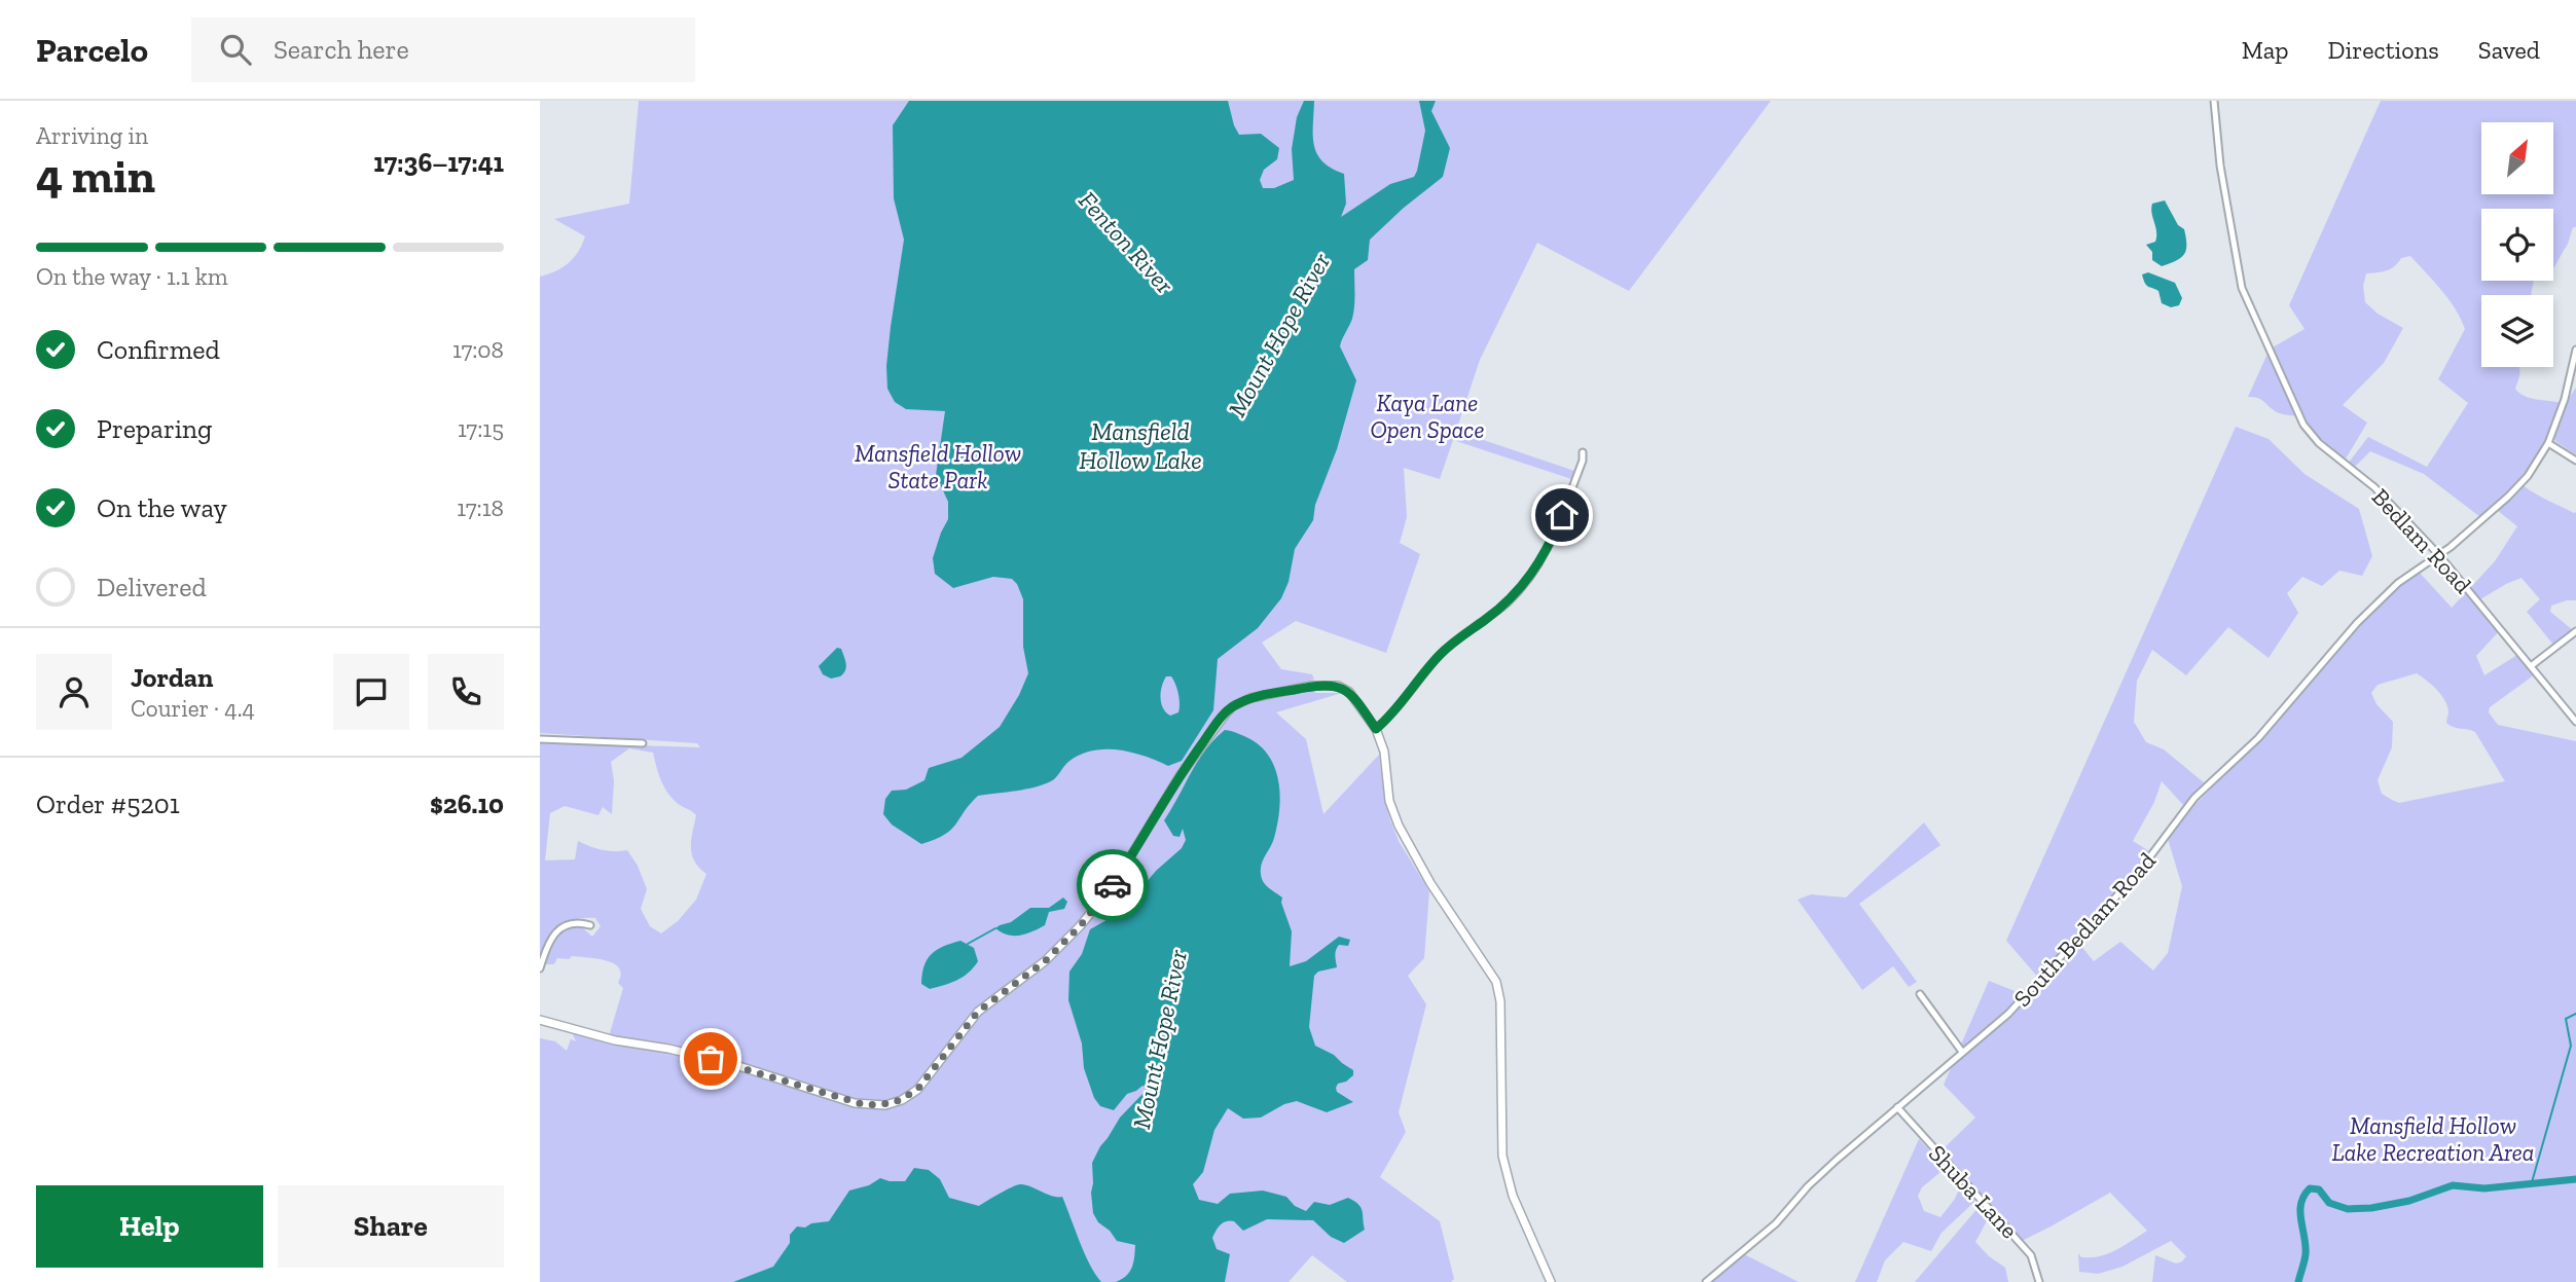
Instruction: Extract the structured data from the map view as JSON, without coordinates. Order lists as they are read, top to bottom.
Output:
{
  "streets": {
    "street": ["Bedlam Road", "South Bedlam Road", "Shuba Lane"]
  },
  "crossings": [
    ["Bedlam Road", "South Bedlam Road"],
    ["South Bedlam Road", "Shuba Lane"]
  ],
  "water": ["Fenton River", "Mount Hope River", "Mansfield Hollow Lake"],
  "parks": ["Kaya Lane Open Space", "Mansfield Hollow State Park", "Mansfield Hollow Lake Recreation Area"],
  "north": "top right",
  "page": {
    "header": "Parcelo",
    "search": "Search here",
    "nav": ["Map", "Directions", "Saved"],
    "heading": ["4 min", "Arriving in", "17:36–17:41"],
    "panel": [
      "Jordan",
      "Courier · 4.4",
      "Order #5201",
      "$26.10"
    ],
    "bar": "On the way · 1.1 km",
    "list": [
      ["Confirmed", "17:08"],
      ["Preparing", "17:15"],
      ["On the way", "17:18"],
      "Delivered"
    ],
    "buttons": ["Help", "Share"]
  }
}
